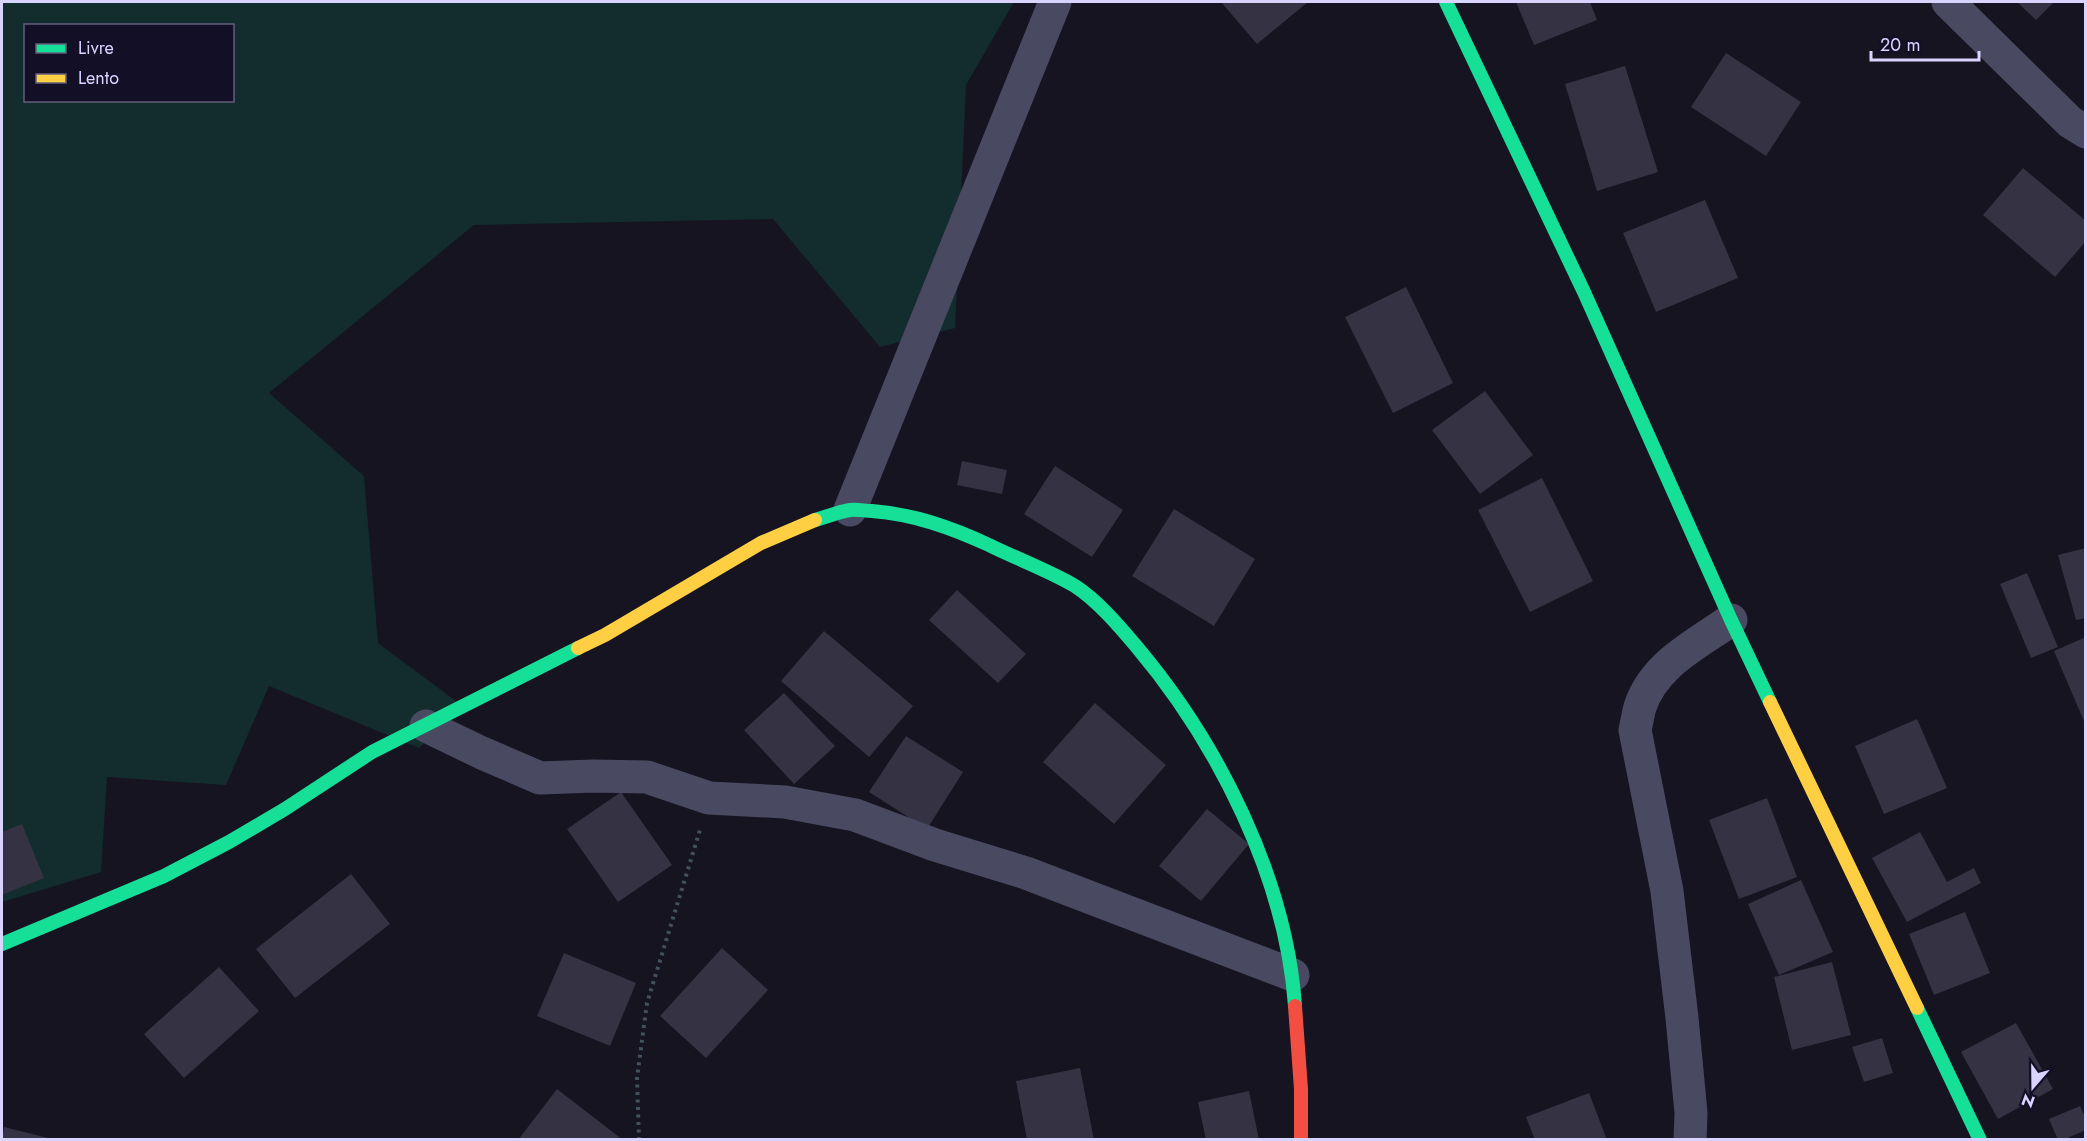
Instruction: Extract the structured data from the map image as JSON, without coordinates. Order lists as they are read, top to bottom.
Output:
{
  "legend": ["Livre", "Lento"],
  "scale_bar": "20 m",
  "north": "bottom"
}
